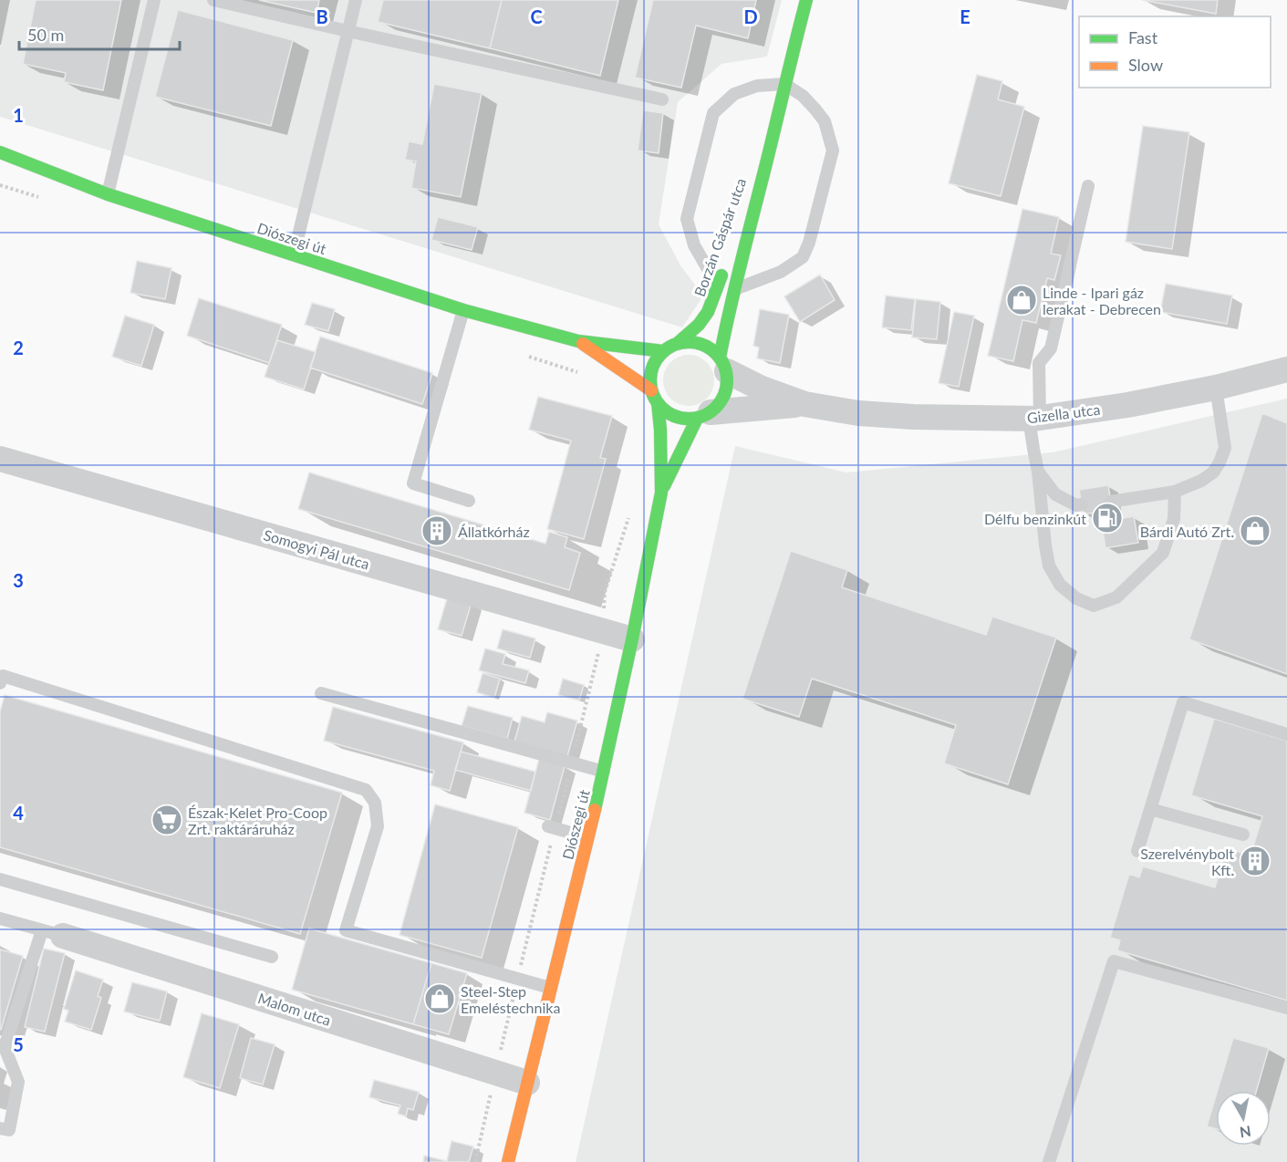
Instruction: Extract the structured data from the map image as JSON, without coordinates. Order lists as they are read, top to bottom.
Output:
{
  "streets": {
    "main road": ["Borzán Gáspár utca", "Diószegi út"],
    "street": ["Gizella utca", "Somogyi Pál utca", "Malom utca"]
  },
  "crossings": [
    ["Borzán Gáspár utca", "Diószegi út"],
    ["Borzán Gáspár utca", "Gizella utca"],
    ["Diószegi út", "Gizella utca"],
    ["Diószegi út", "Somogyi Pál utca"],
    ["Diószegi út", "Malom utca"]
  ],
  "places": {
    "shop": ["Linde - Ipari gáz lerakat - Debrecen", "Bárdi Autó Zrt.", "Steel-Step Emeléstechnika"],
    "fuel station": ["Délfu benzinkút"],
    "building": ["Állatkórház", "Szerelvénybolt Kft."],
    "supermarket": ["Észak-Kelet Pro-Coop Zrt. raktáráruház"]
  },
  "legend": ["Fast", "Slow"],
  "scale_bar": "50 m",
  "north": "bottom",
  "grid": {
    "columns": [
      "B",
      "C",
      "D",
      "E"
    ],
    "rows": [
      "1",
      "2",
      "3",
      "4",
      "5"
    ]
  }
}
